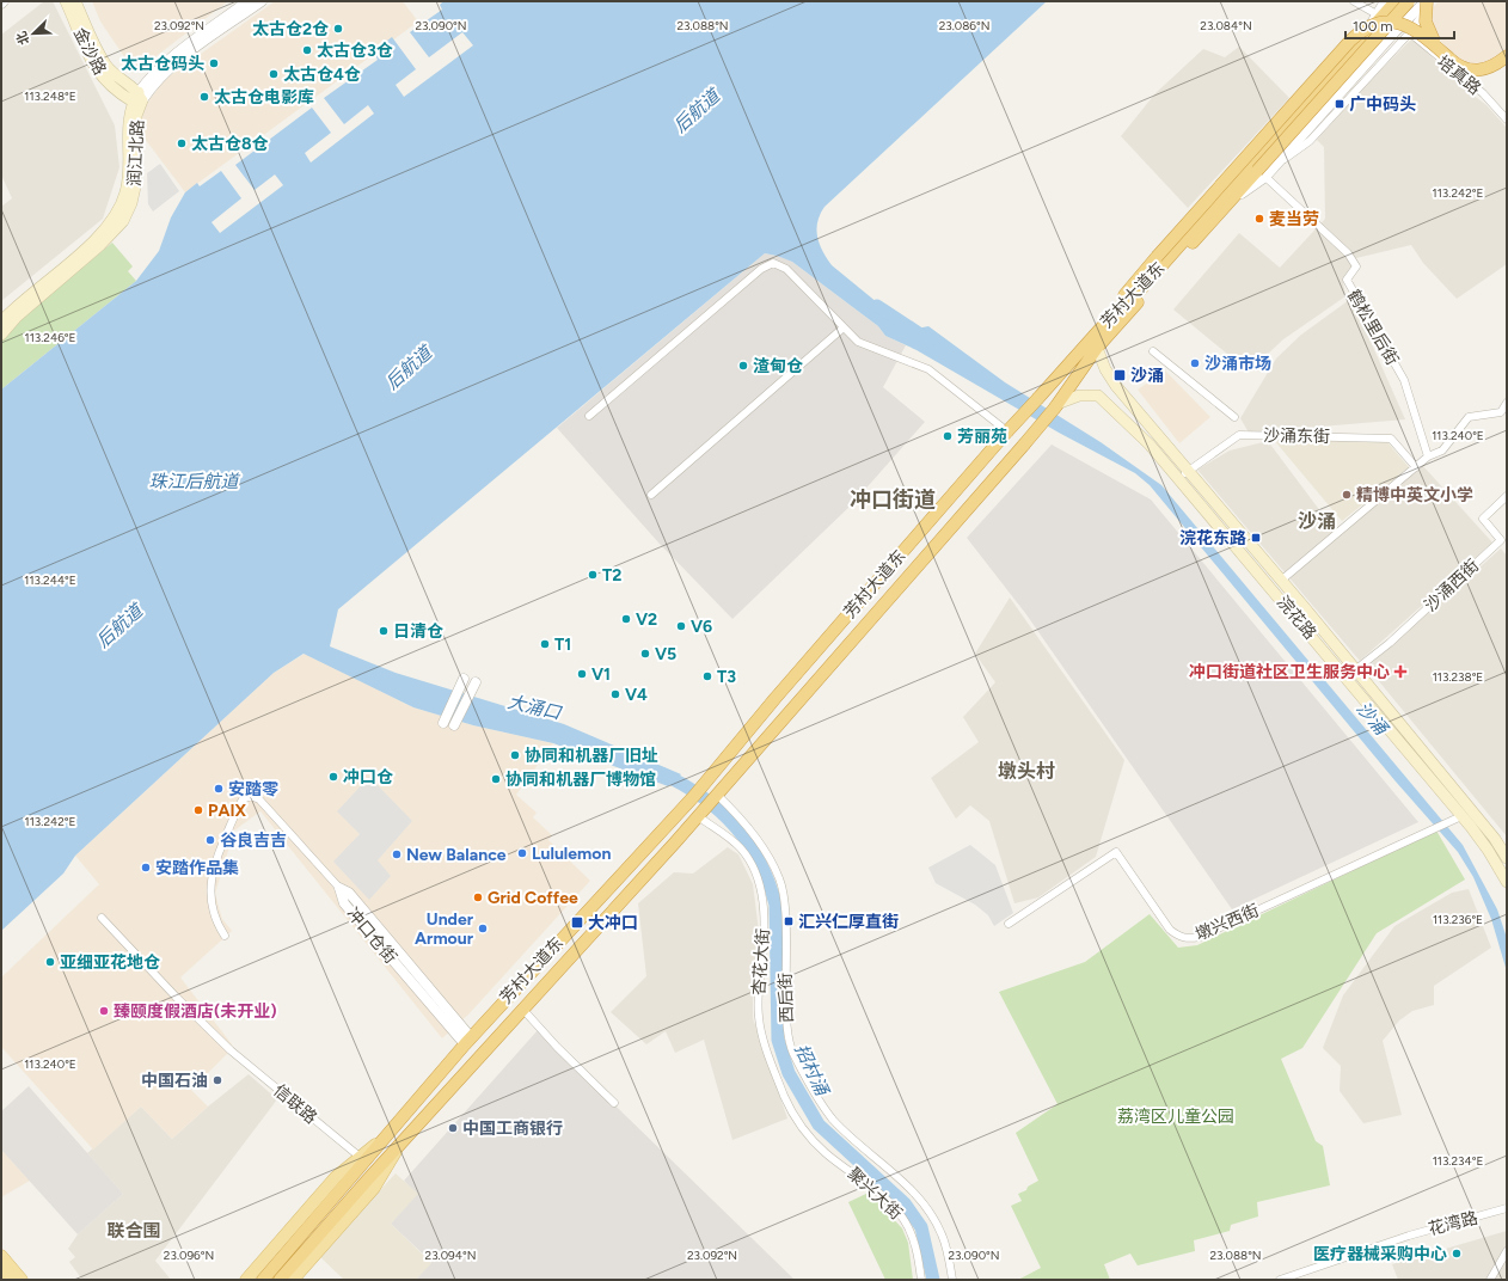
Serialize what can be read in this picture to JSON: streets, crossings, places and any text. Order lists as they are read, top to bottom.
{
  "streets": {
    "highway": ["芳村大道东"],
    "main road": ["金沙路", "润江北路", "浣花路"],
    "street": [
      "培真路",
      "鹤松里后街",
      "沙涌东街",
      "沙涌西街",
      "墩兴西街",
      "冲口仓街",
      "杏花大街",
      "西后街",
      "信联路",
      "聚兴大街",
      "花湾路"
    ]
  },
  "crossings": [
    ["金沙路", "润江北路"],
    ["芳村大道东", "鹤松里后街"],
    ["芳村大道东", "浣花路"],
    ["芳村大道东", "冲口仓街"],
    ["芳村大道东", "杏花大街"],
    ["芳村大道东", "西后街"],
    ["芳村大道东", "信联路"],
    ["沙涌东街", "浣花路"],
    ["沙涌西街", "浣花路"],
    ["浣花路", "墩兴西街"],
    ["杏花大街", "聚兴大街"]
  ],
  "districts": [
    "冲口街道",
    "沙涌",
    "墩头村",
    "联合围"
  ],
  "water": [
    "后航道",
    "珠江后航道",
    "大涌口",
    "沙涌",
    "招村涌"
  ],
  "parks": ["荔湾区儿童公园"],
  "places": {
    "other": [
      "太古仓2仓",
      "太古仓3仓",
      "太古仓码头",
      "太古仓4仓",
      "太古仓电影库",
      "太古仓8仓",
      "麦当劳",
      "沙涌市场",
      "渣甸仓",
      "芳丽苑",
      "精博中英文小学",
      "T2",
      "V2",
      "V6",
      "日清仓",
      "T1",
      "V5",
      "V1",
      "T3",
      "V4",
      "协同和机器厂旧址",
      "冲口仓",
      "协同和机器厂博物馆",
      "安踏零",
      "PAIX",
      "谷良吉吉",
      "Lululemon",
      "New Balance",
      "安踏作品集",
      "Grid Coffee",
      "Under Armour",
      "亚细亚花地仓",
      "臻颐度假酒店(未开业)",
      "中国石油",
      "中国工商银行",
      "医疗器械采购中心"
    ],
    "transit": [
      "广中码头",
      "沙涌",
      "浣花东路",
      "汇兴仁厚直街",
      "大冲口"
    ],
    "health": ["冲口街道社区卫生服务中心"]
  },
  "scale_bar": "100 m",
  "north": "bottom left",
  "coordinates": [
    "23.092°N",
    "23.090°N",
    "23.088°N",
    "23.086°N",
    "23.084°N",
    "113.248°E",
    "113.242°E",
    "113.246°E",
    "113.240°E",
    "113.244°E",
    "113.238°E",
    "113.236°E",
    "113.234°E",
    "23.096°N",
    "23.094°N"
  ]
}
